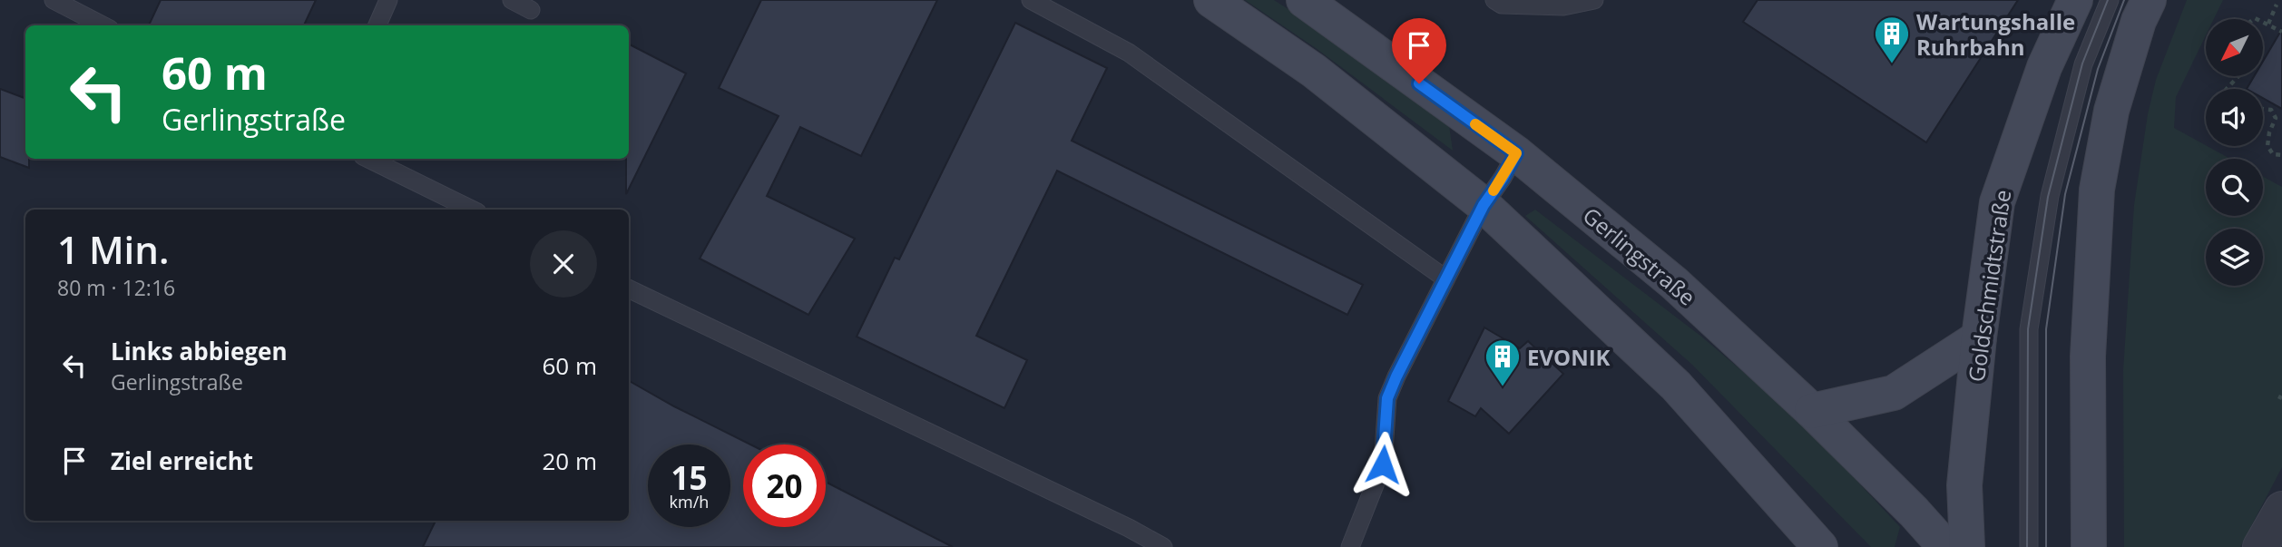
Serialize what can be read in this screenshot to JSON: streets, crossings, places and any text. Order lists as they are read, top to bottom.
{
  "streets": {
    "main road": ["Gerlingstraße", "Goldschmidtstraße"]
  },
  "places": {
    "building": ["Wartungshalle Ruhrbahn", "EVONIK"]
  },
  "north": "bottom left",
  "page": {
    "turn": ["60 m", "Gerlingstraße"],
    "heading": ["1 Min.", "80 m · 12:16"],
    "list": [
      {
        "name": "Links abbiegen",
        "note": "Gerlingstraße",
        "value": "60 m"
      },
      {
        "name": "Ziel erreicht",
        "value": "20 m"
      }
    ],
    "speed": "15 km/h",
    "limit": "20"
  }
}
